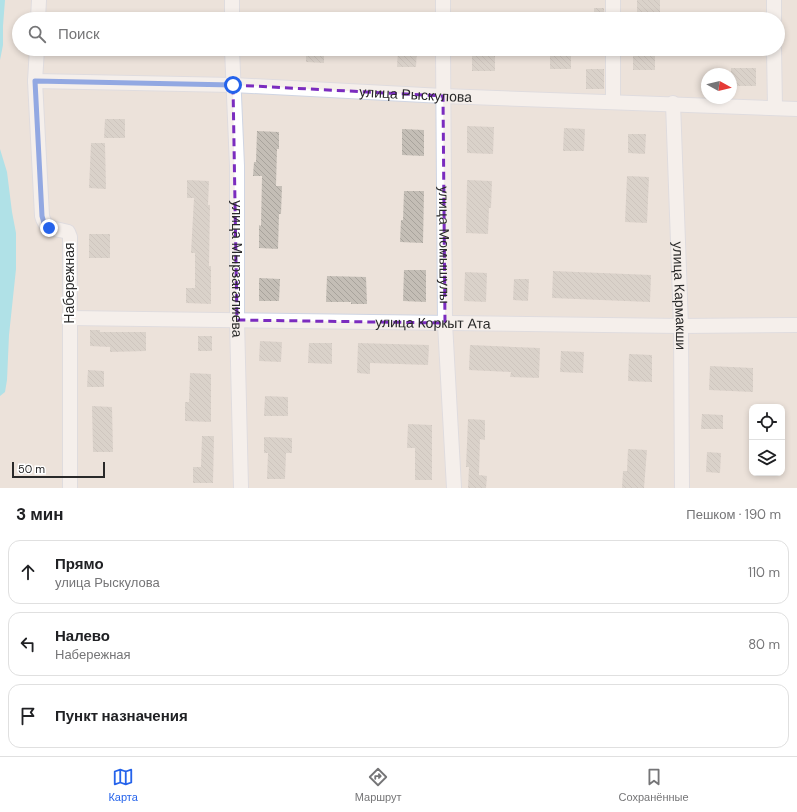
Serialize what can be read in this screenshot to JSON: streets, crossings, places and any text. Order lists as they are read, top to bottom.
{
  "streets": {
    "street": [
      "улица Рыскулова",
      "улица Момышулы",
      "улица Мырзагалиева",
      "Набережная",
      "улица Кармакши",
      "улица Коркыт Ата"
    ]
  },
  "crossings": [
    ["улица Рыскулова", "улица Момышулы"],
    ["улица Рыскулова", "улица Мырзагалиева"],
    ["улица Рыскулова", "Набережная"],
    ["улица Рыскулова", "улица Кармакши"],
    ["улица Момышулы", "улица Коркыт Ата"],
    ["улица Мырзагалиева", "улица Коркыт Ата"],
    ["Набережная", "улица Коркыт Ата"],
    ["улица Кармакши", "улица Коркыт Ата"]
  ],
  "scale_bar": "50 m",
  "north": "right",
  "page": {
    "search": "Поиск",
    "scale": "50 m",
    "heading": ["3 мин", "Пешком · 190 m"],
    "list": [
      ["Прямо", "улица Рыскулова", "110 m"],
      ["Налево", "Набережная", "80 m"],
      "Пункт назначения"
    ],
    "nav": ["Карта", "Маршрут", "Сохранённые"]
  }
}
